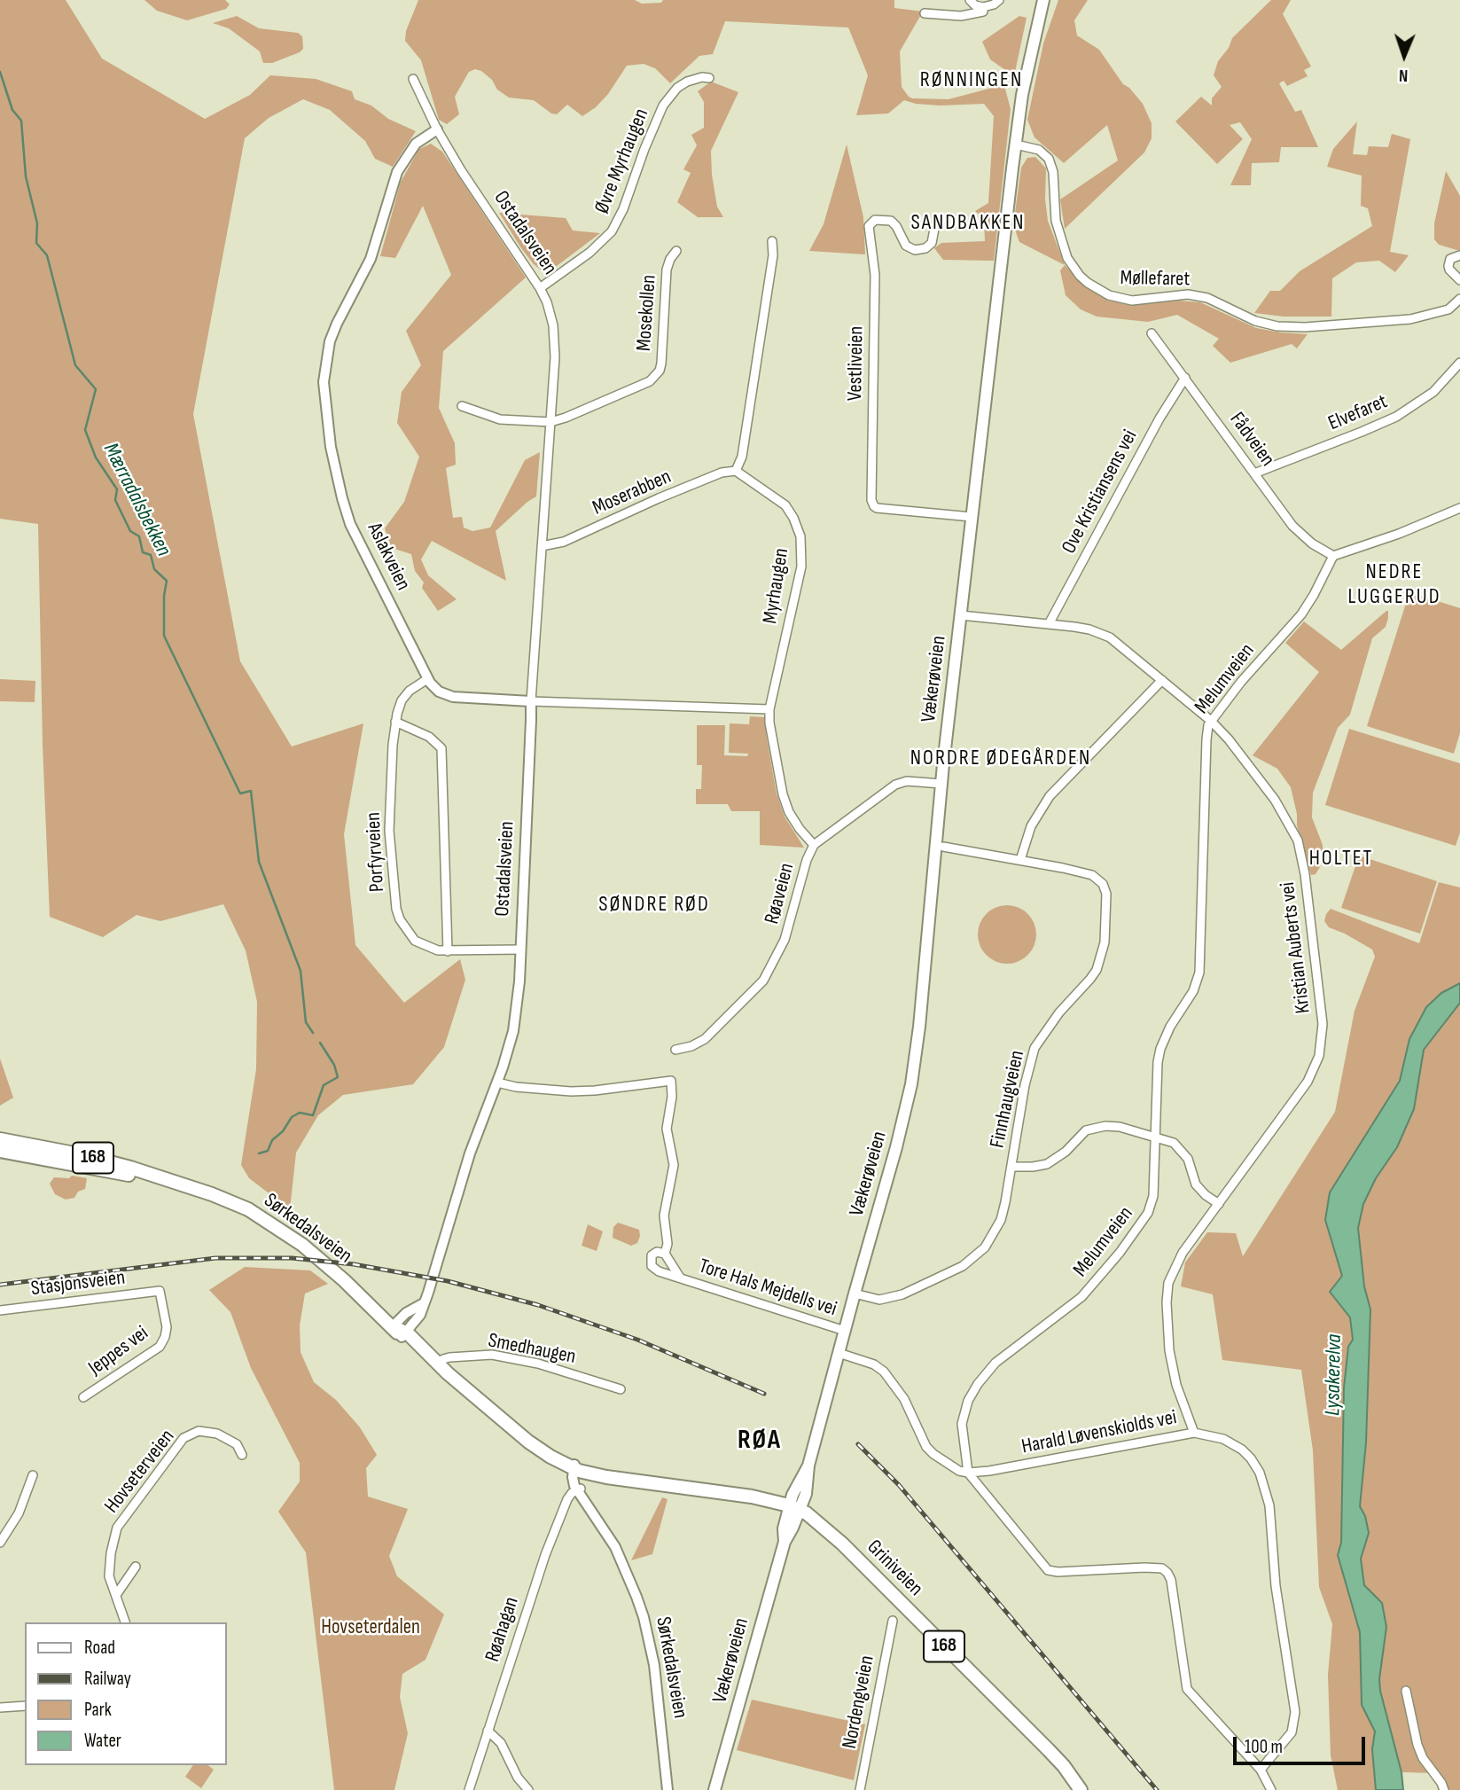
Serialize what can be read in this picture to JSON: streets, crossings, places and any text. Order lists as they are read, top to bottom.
{
  "streets": {
    "main road": [
      "Vækerøveien",
      "168",
      "Sørkedalsveien",
      "Griniveien"
    ],
    "street": [
      "Øvre Myrhaugen",
      "Ostadalsveien",
      "Møllefaret",
      "Mosekollen",
      "Vestliveien",
      "Elvefaret",
      "Fådveien",
      "Ove Kristiansens vei",
      "Moserabben",
      "Aslakveien",
      "Myrhaugen",
      "Melumveien",
      "Porfyrveien",
      "Røaveien",
      "Kristian Auberts vei",
      "Finnhaugveien",
      "Stasjonsveien",
      "Tore Hals Mejdells vei",
      "Smedhaugen",
      "Jeppes vei",
      "Harald Løvenskiolds vei",
      "Hovseterveien",
      "Røahagan",
      "Nordengveien"
    ]
  },
  "crossings": [
    ["Øvre Myrhaugen", "Ostadalsveien"],
    ["Ostadalsveien", "Mosekollen"],
    ["Ostadalsveien", "Moserabben"],
    ["Ostadalsveien", "Aslakveien"],
    ["Ostadalsveien", "Porfyrveien"],
    ["Ostadalsveien", "Sørkedalsveien"],
    ["Møllefaret", "Vækerøveien"],
    ["Vestliveien", "Vækerøveien"],
    ["Elvefaret", "Fådveien"],
    ["Fådveien", "Ove Kristiansens vei"],
    ["Fådveien", "Melumveien"],
    ["Ove Kristiansens vei", "Kristian Auberts vei"],
    ["Moserabben", "Myrhaugen"],
    ["Aslakveien", "Myrhaugen"],
    ["Aslakveien", "Porfyrveien"],
    ["Myrhaugen", "Røaveien"],
    ["Vækerøveien", "Røaveien"],
    ["Vækerøveien", "Kristian Auberts vei"],
    ["Vækerøveien", "Finnhaugveien"],
    ["Vækerøveien", "Tore Hals Mejdells vei"],
    ["Vækerøveien", "Griniveien"],
    ["Melumveien", "Kristian Auberts vei"],
    ["Melumveien", "Harald Løvenskiolds vei"],
    ["Kristian Auberts vei", "Harald Løvenskiolds vei"],
    ["Sørkedalsveien", "Smedhaugen"],
    ["Sørkedalsveien", "Griniveien"],
    ["Sørkedalsveien", "Røahagan"],
    ["Stasjonsveien", "Jeppes vei"]
  ],
  "districts": [
    "RØNNINGEN",
    "SANDBAKKEN",
    "NEDRE LUGGERUD",
    "NORDRE ØDEGÅRDEN",
    "HOLTET",
    "SØNDRE RØD",
    "RØA"
  ],
  "water": ["Mærradalsbekken", "Lysakerelva"],
  "parks": ["Hovseterdalen"],
  "legend": [
    "Road",
    "Railway",
    "Park",
    "Water"
  ],
  "scale_bar": "100 m",
  "north": "bottom"
}
